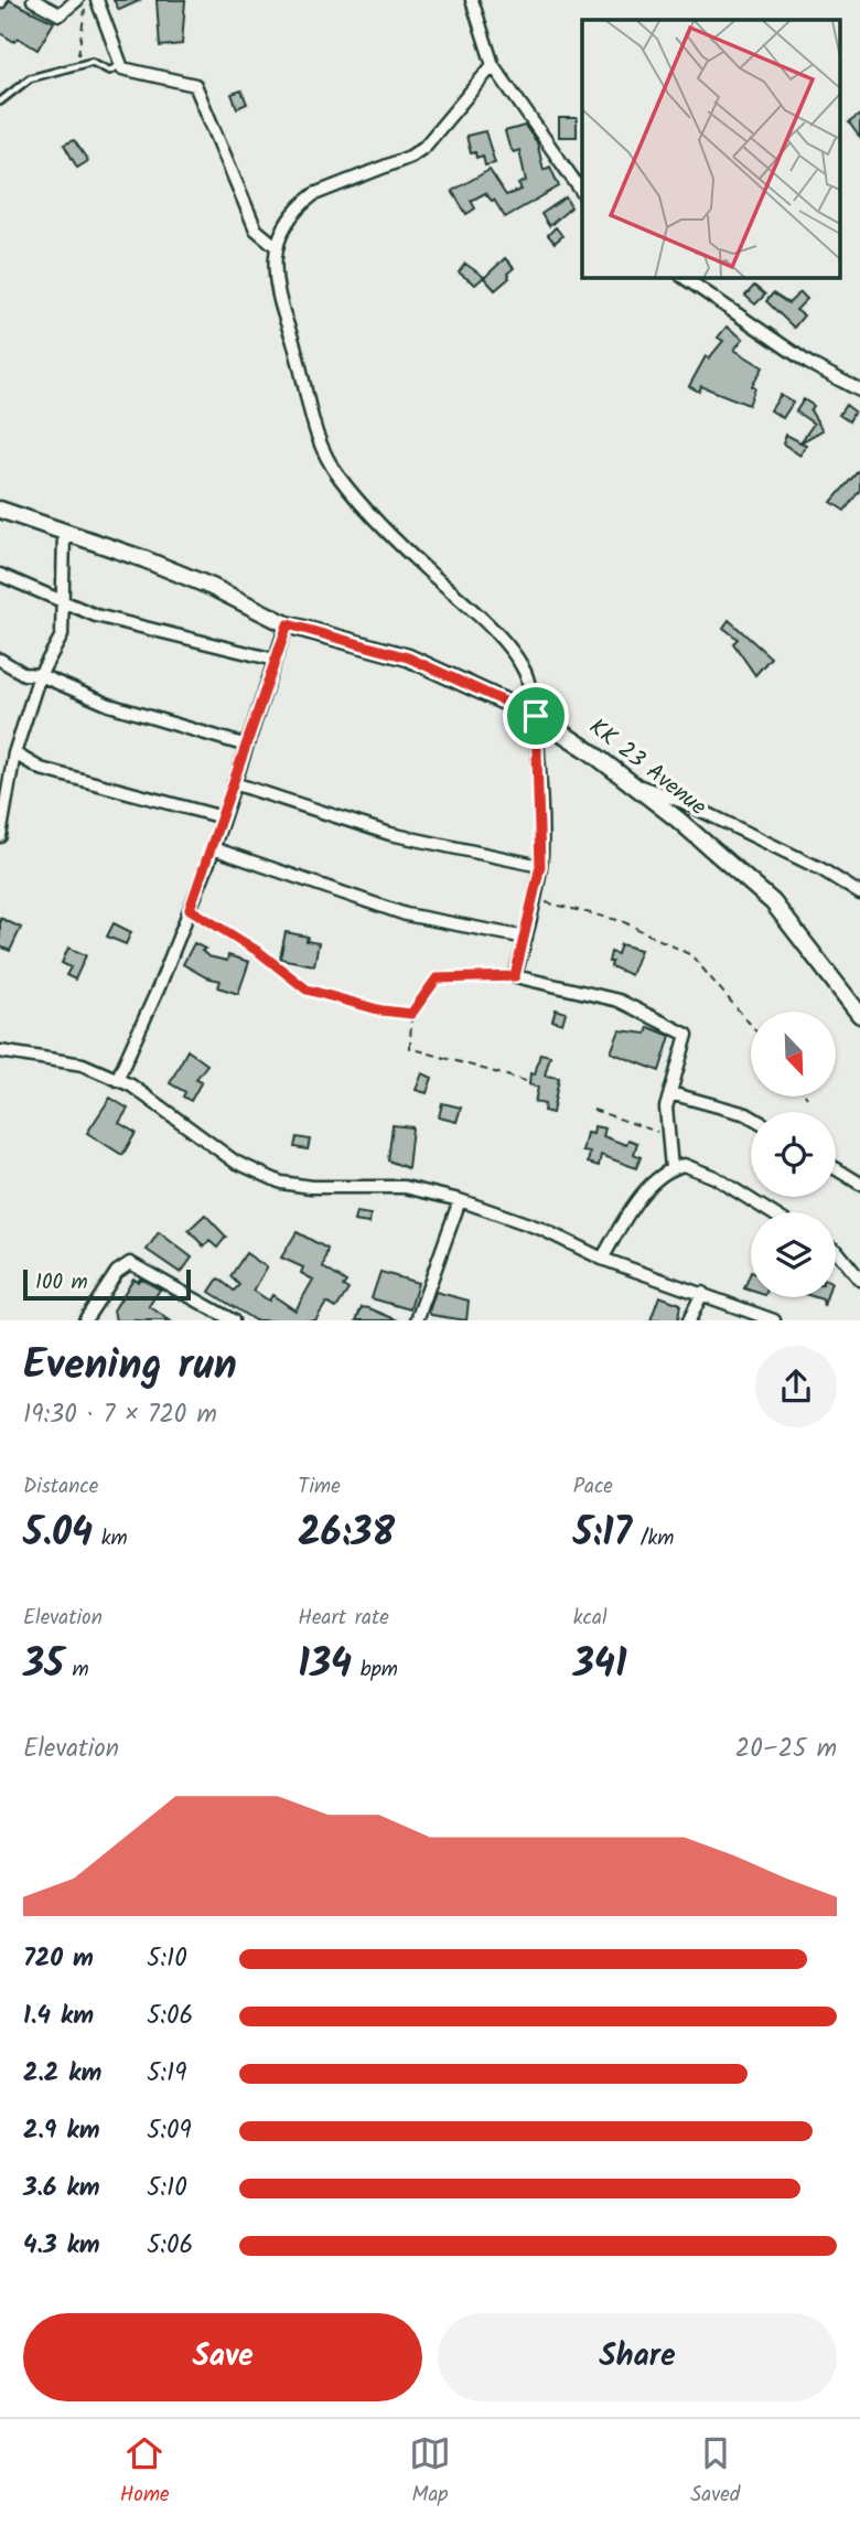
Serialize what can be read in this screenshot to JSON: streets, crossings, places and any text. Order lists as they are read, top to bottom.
{
  "streets": {
    "main road": ["KK 23 Avenue"]
  },
  "scale_bar": "100 m",
  "north": "bottom right",
  "page": {
    "scale": "100 m",
    "heading": ["Evening run", "19:30 · 7 × 720 m"],
    "stats": [
      ["Distance", "5.04 km"],
      ["Time", "26:38"],
      ["Pace", "5:17 /km"],
      ["Elevation", "35 m"],
      ["Heart rate", "134 bpm"],
      ["kcal", "341"]
    ],
    "chart": ["Elevation", "20–25 m"],
    "list": [
      {
        "name": "720 m",
        "note": "5:10"
      },
      {
        "name": "1.4 km",
        "note": "5:06"
      },
      {
        "name": "2.2 km",
        "note": "5:19"
      },
      {
        "name": "2.9 km",
        "note": "5:09"
      },
      {
        "name": "3.6 km",
        "note": "5:10"
      },
      {
        "name": "4.3 km",
        "note": "5:06"
      }
    ],
    "buttons": ["Save", "Share"],
    "tabs": ["Home", "Map", "Saved"]
  }
}
